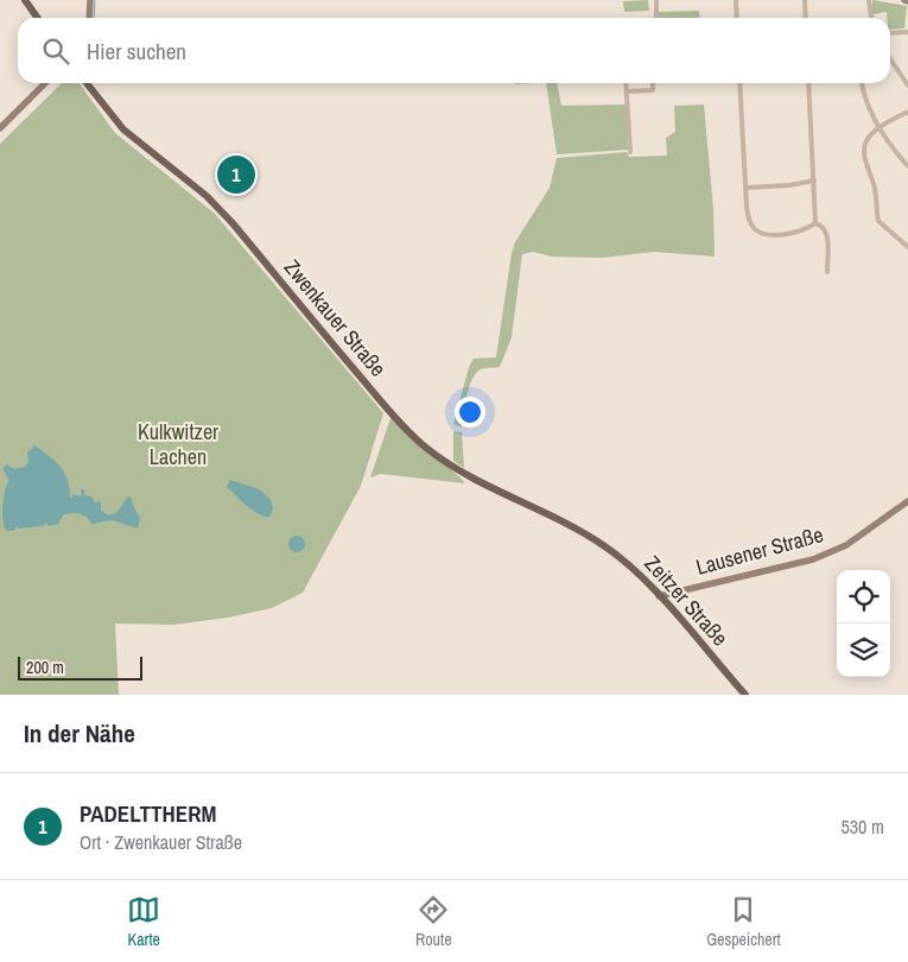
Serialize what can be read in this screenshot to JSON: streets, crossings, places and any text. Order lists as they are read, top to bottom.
{
  "streets": {
    "main road": ["Zwenkauer Straße", "Lausener Straße", "Zeitzer Straße"]
  },
  "crossings": [
    ["Zwenkauer Straße", "Zeitzer Straße"],
    ["Lausener Straße", "Zeitzer Straße"]
  ],
  "parks": ["Kulkwitzer Lachen"],
  "scale_bar": "200 m",
  "page": {
    "search": "Hier suchen",
    "pins": "1",
    "scale": "200 m",
    "heading": "In der Nähe",
    "list": [
      {
        "mark": "1",
        "name": "PADELTTHERM",
        "note": "Ort · Zwenkauer Straße",
        "value": "530 m"
      }
    ],
    "nav": ["Karte", "Route", "Gespeichert"]
  }
}
